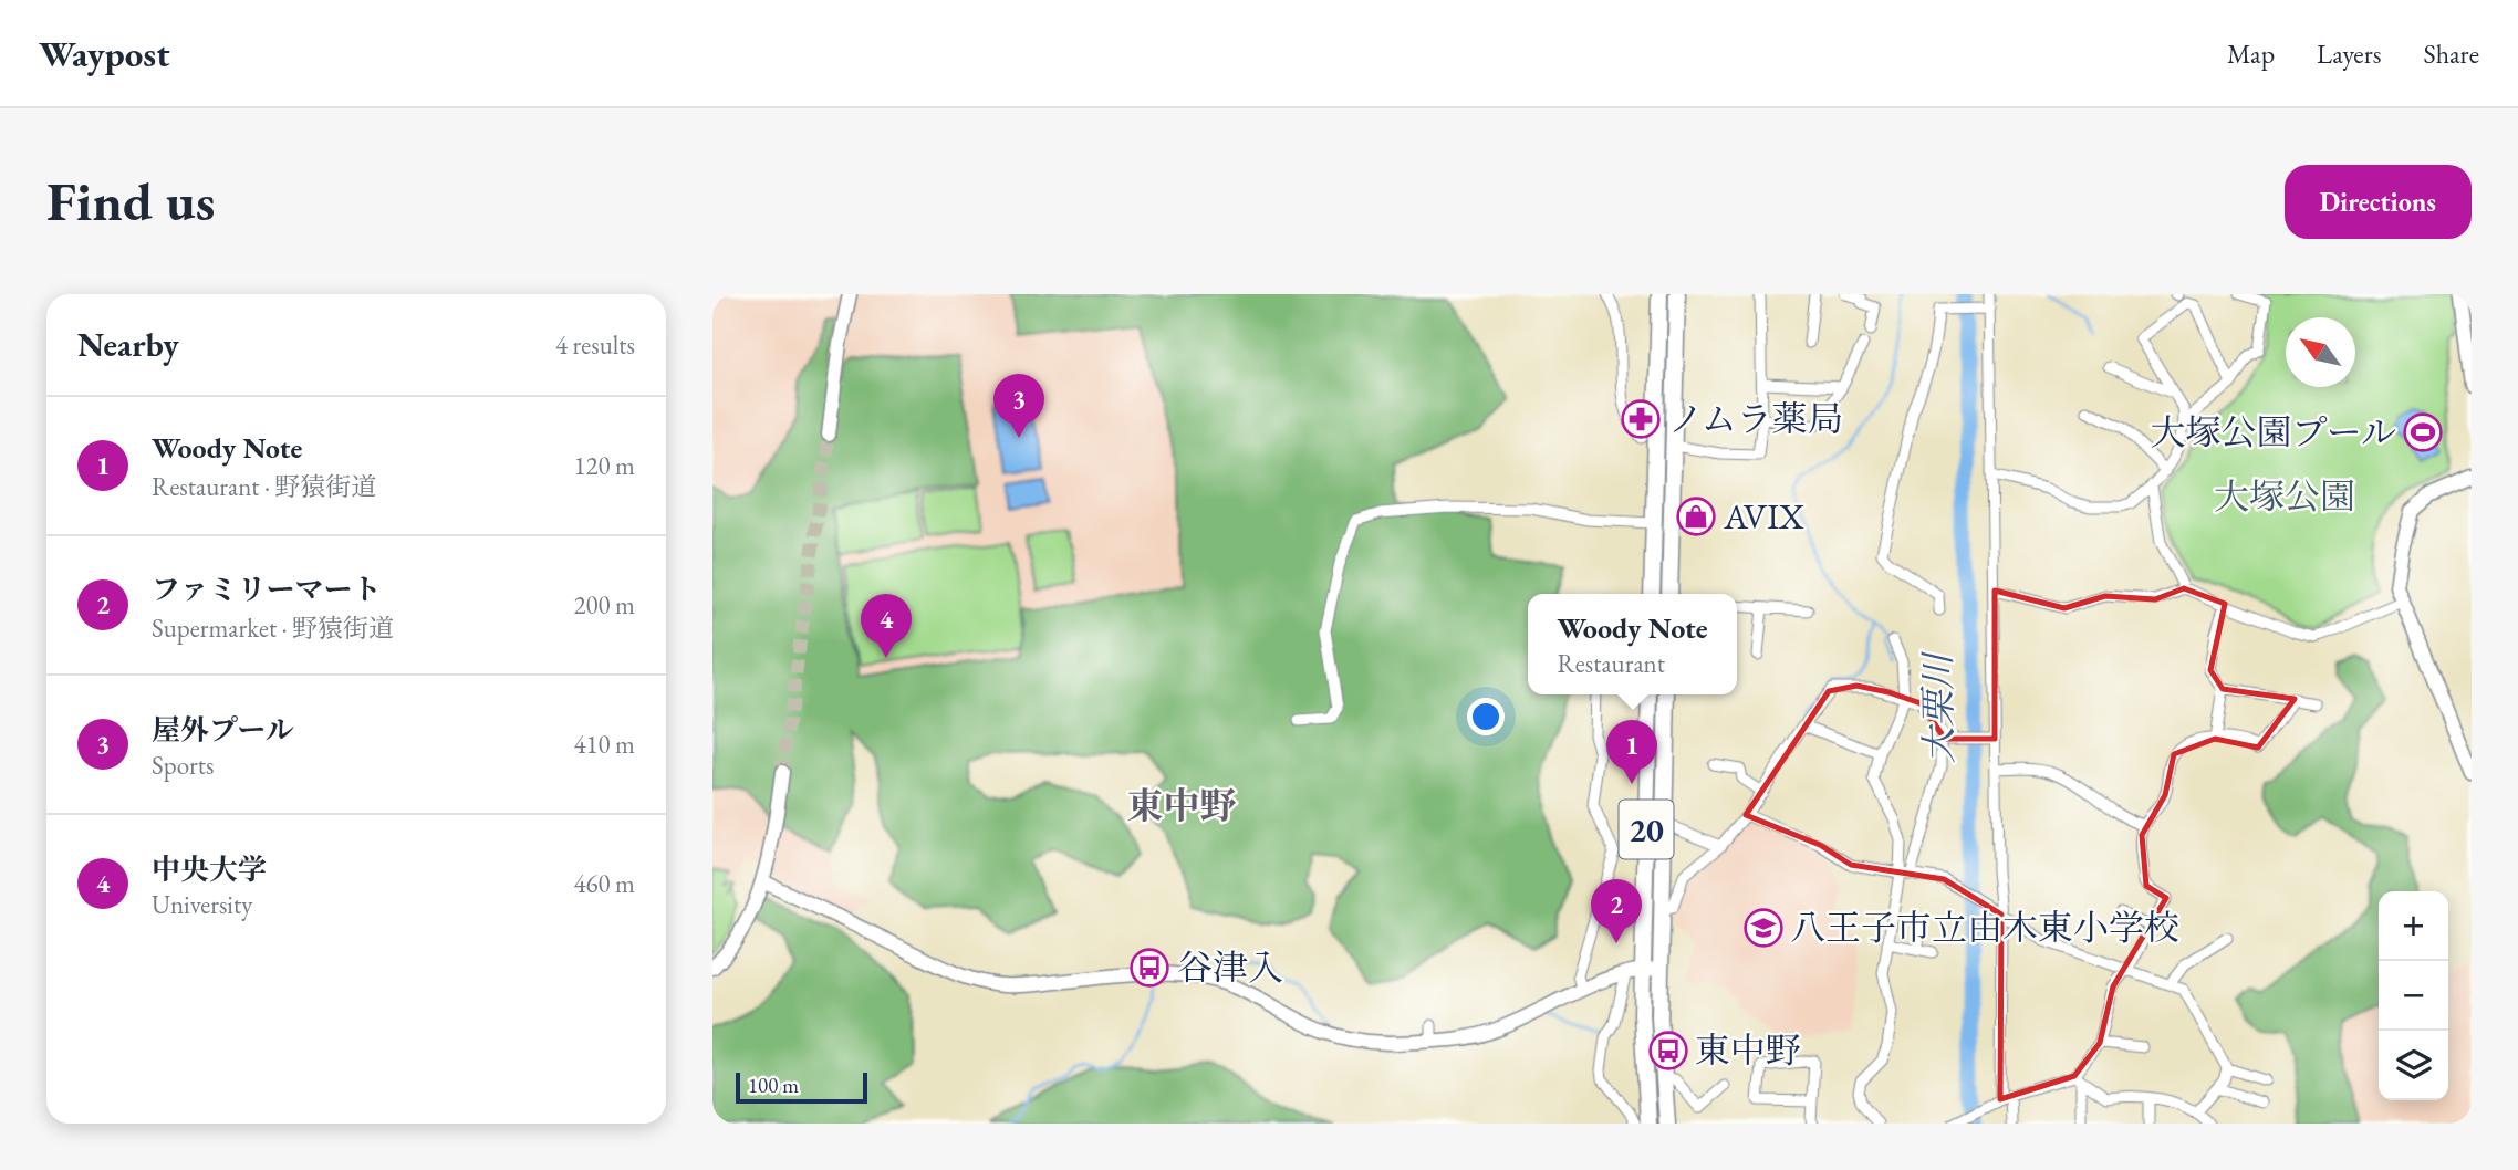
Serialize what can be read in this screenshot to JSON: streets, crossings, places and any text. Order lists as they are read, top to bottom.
{
  "streets": {
    "main road": ["20"]
  },
  "districts": ["東中野"],
  "water": ["大栗川"],
  "parks": ["大塚公園"],
  "places": {
    "pharmacy": ["ノムラ薬局"],
    "sports": ["大塚公園プール"],
    "shop": ["AVIX"],
    "school or university": ["八王子市立由木東小学校"],
    "bus stop": ["谷津入", "東中野"]
  },
  "scale_bar": "100 m",
  "north": "top left",
  "page": {
    "header": "Waypost",
    "nav": ["Map", "Layers", "Share"],
    "buttons": "Directions",
    "title": "Find us",
    "heading": ["Nearby", "4 results"],
    "pins": [
      "3",
      "4",
      "1",
      "2"
    ],
    "list": [
      {
        "mark": "1",
        "name": "Woody Note",
        "note": "Restaurant · 野猿街道",
        "value": "120 m"
      },
      {
        "mark": "2",
        "name": "ファミリーマート",
        "note": "Supermarket · 野猿街道",
        "value": "200 m"
      },
      {
        "mark": "3",
        "name": "屋外プール",
        "note": "Sports",
        "value": "410 m"
      },
      {
        "mark": "4",
        "name": "中央大学",
        "note": "University",
        "value": "460 m"
      }
    ],
    "popup": ["Woody Note", "Restaurant"],
    "map_buttons": ["+", "−"],
    "scale": "100 m"
  }
}
